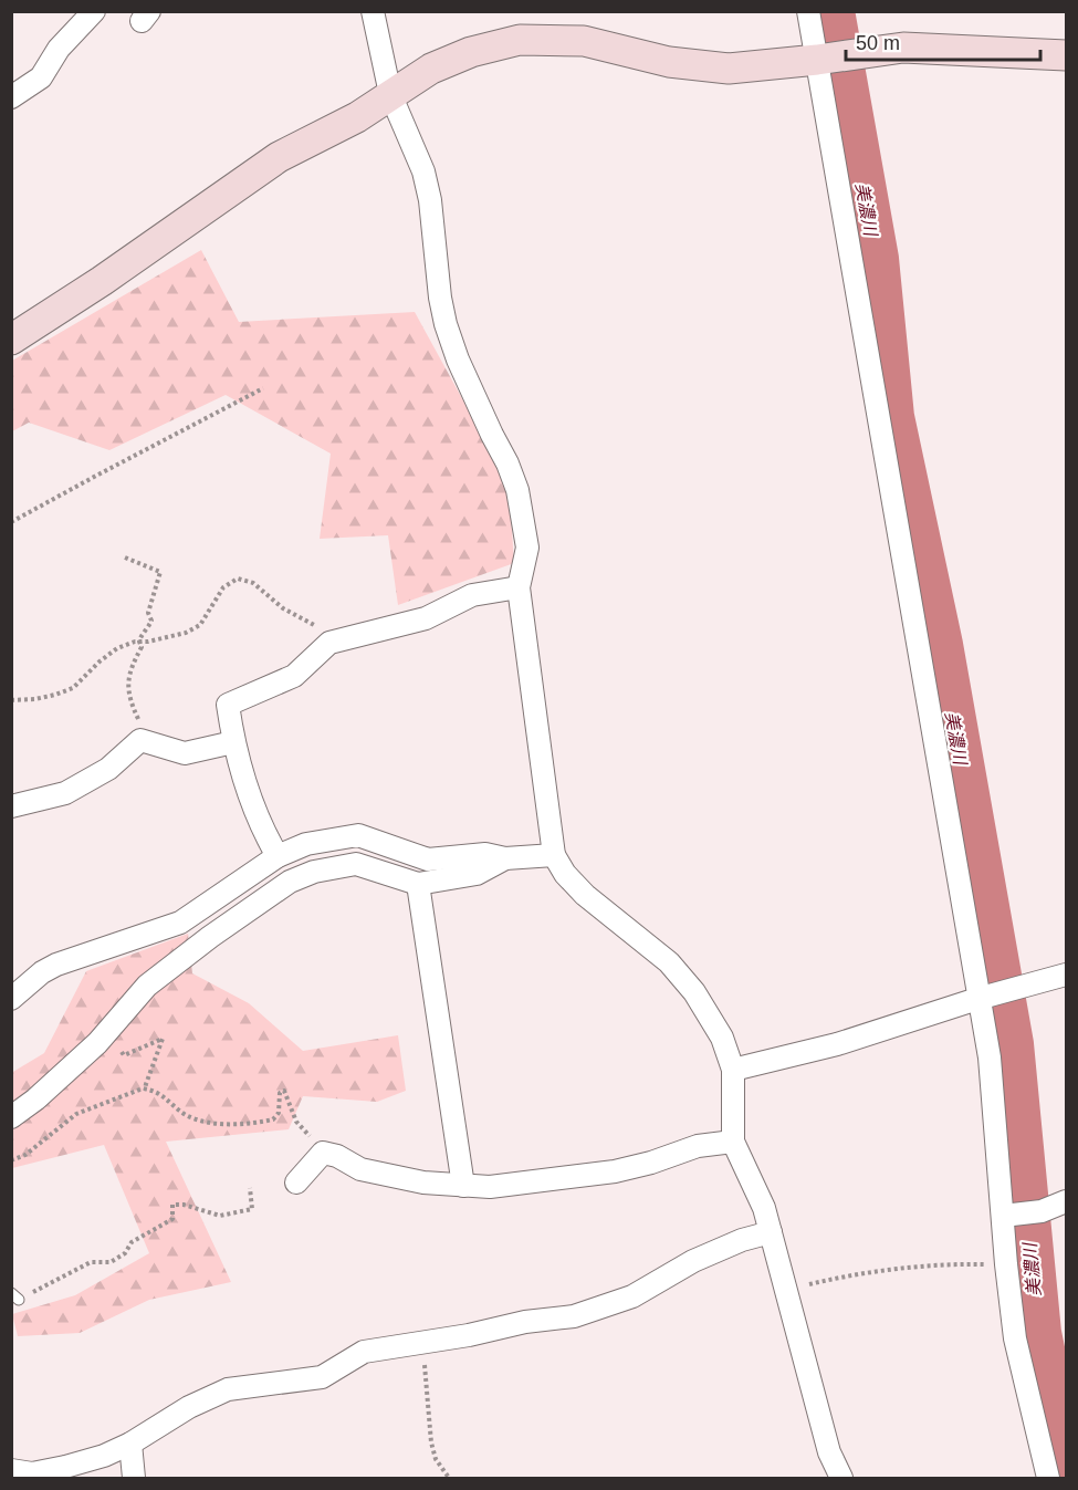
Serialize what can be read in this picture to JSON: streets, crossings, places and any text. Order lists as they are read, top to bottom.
{
  "water": ["美濃川"],
  "scale_bar": "50 m"
}
